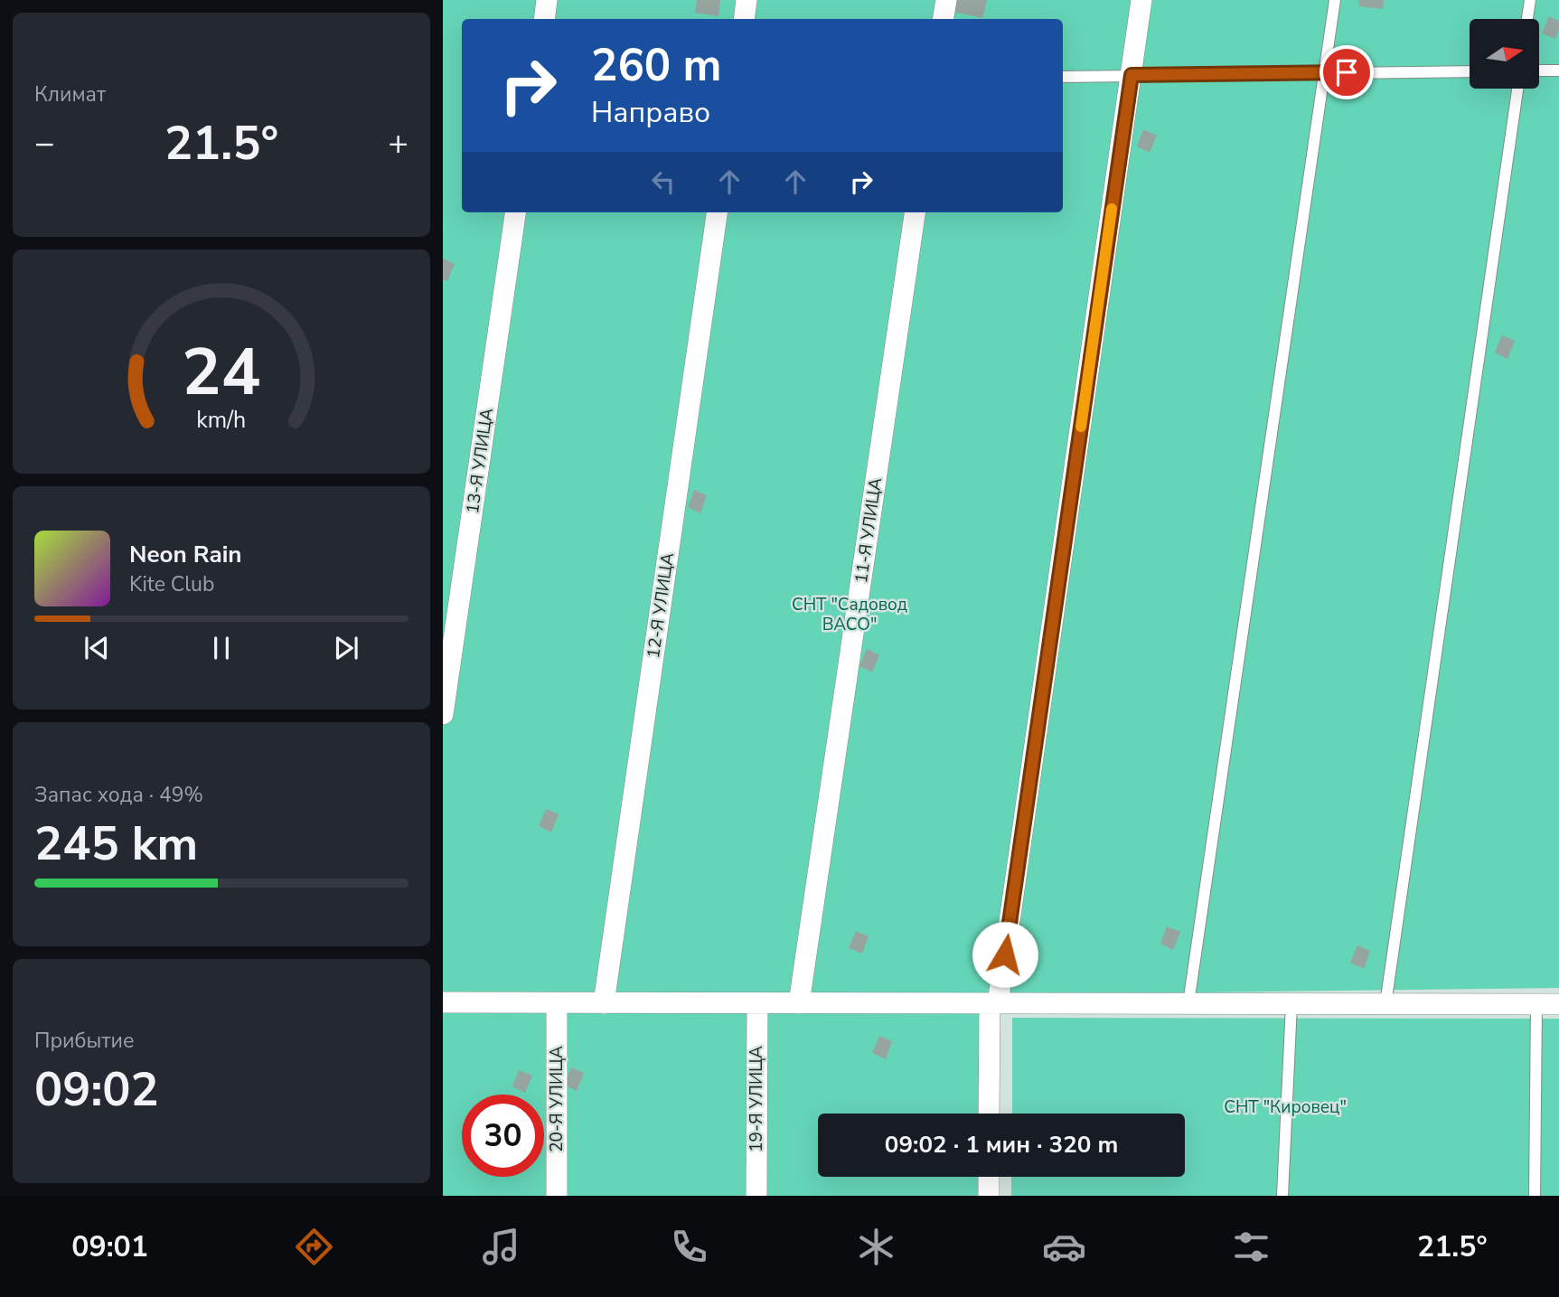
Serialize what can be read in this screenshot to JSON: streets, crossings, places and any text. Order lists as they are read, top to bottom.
{
  "streets": {
    "street": [
      "13-Я УЛИЦА",
      "11-Я УЛИЦА",
      "12-Я УЛИЦА",
      "20-Я УЛИЦА",
      "19-Я УЛИЦА"
    ]
  },
  "parks": ["СНТ \"Садовод ВАСО\"", "СНТ \"Кировец\""],
  "north": "right",
  "page": {
    "tile": [
      "Климат",
      ["Запас хода · 49%", "245 km"],
      ["Прибытие", "09:02"]
    ],
    "turn": ["260 m", "Направо"],
    "heat": ["−", "21.5°", "+"],
    "song": ["Neon Rain", "Kite Club"],
    "limit": "30",
    "trip": "09:02 · 1 мин · 320 m",
    "tabs": ["09:01", "21.5°"],
    "gauge": ["24", "km/h"]
  }
}
